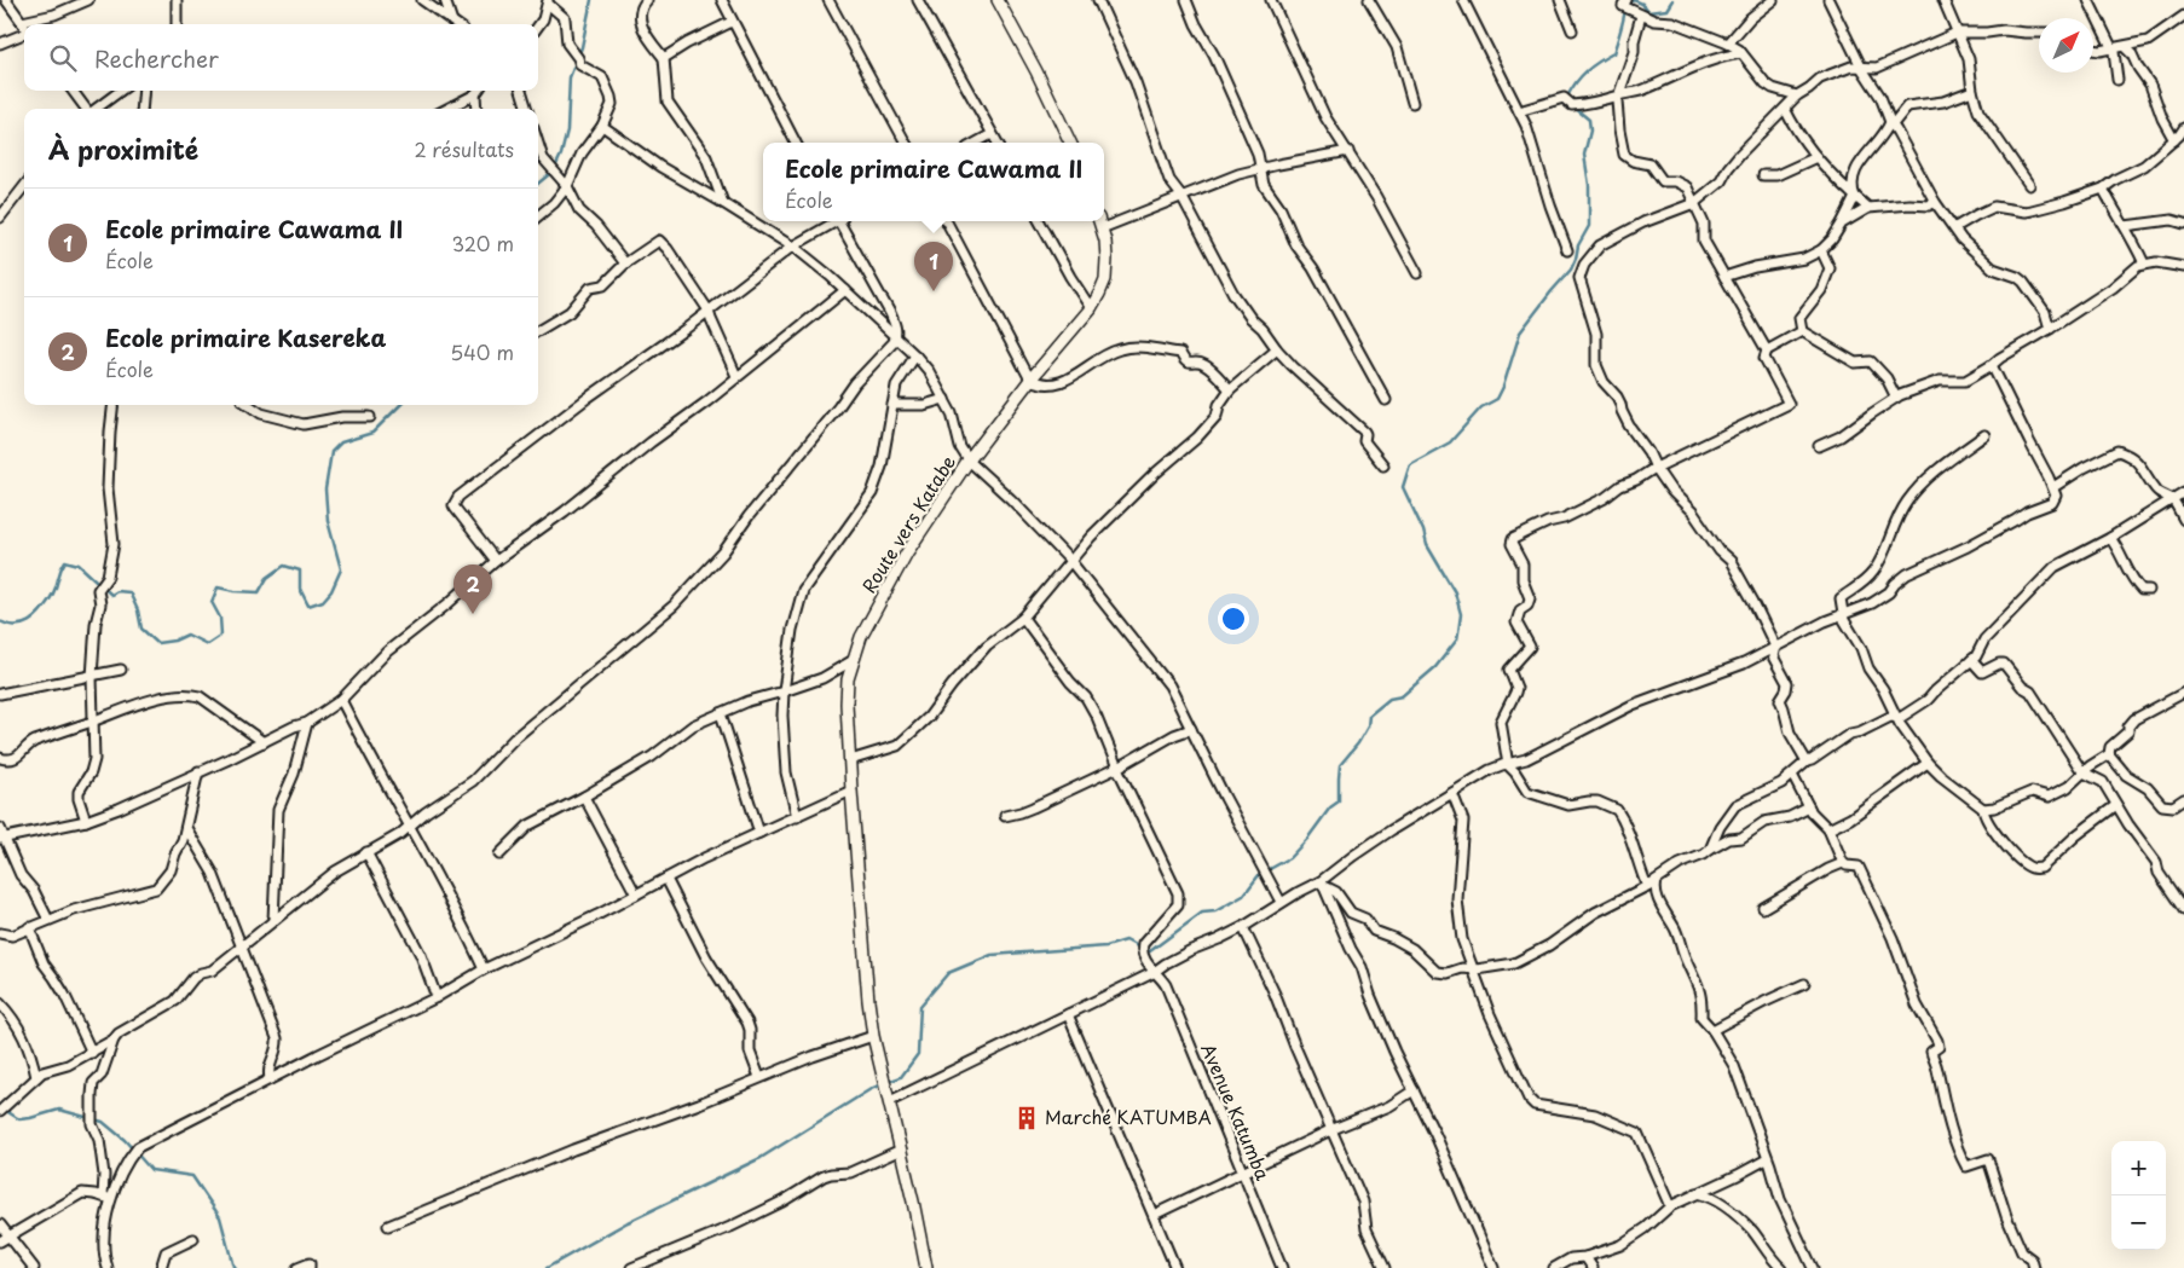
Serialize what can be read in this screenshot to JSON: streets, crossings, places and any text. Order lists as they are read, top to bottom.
{
  "streets": {
    "street": ["Route vers Katabe", "Avenue Katumba"]
  },
  "places": {
    "building": ["Marché KATUMBA"]
  },
  "north": "top right",
  "page": {
    "search": "Rechercher",
    "heading": ["À proximité", "2 résultats"],
    "popup": ["Ecole primaire Cawama II", "École"],
    "list": [
      {
        "mark": "1",
        "name": "Ecole primaire Cawama II",
        "note": "École",
        "value": "320 m"
      },
      {
        "mark": "2",
        "name": "Ecole primaire Kasereka",
        "note": "École",
        "value": "540 m"
      }
    ],
    "pins": ["1", "2"],
    "map_buttons": ["+", "−"]
  }
}
